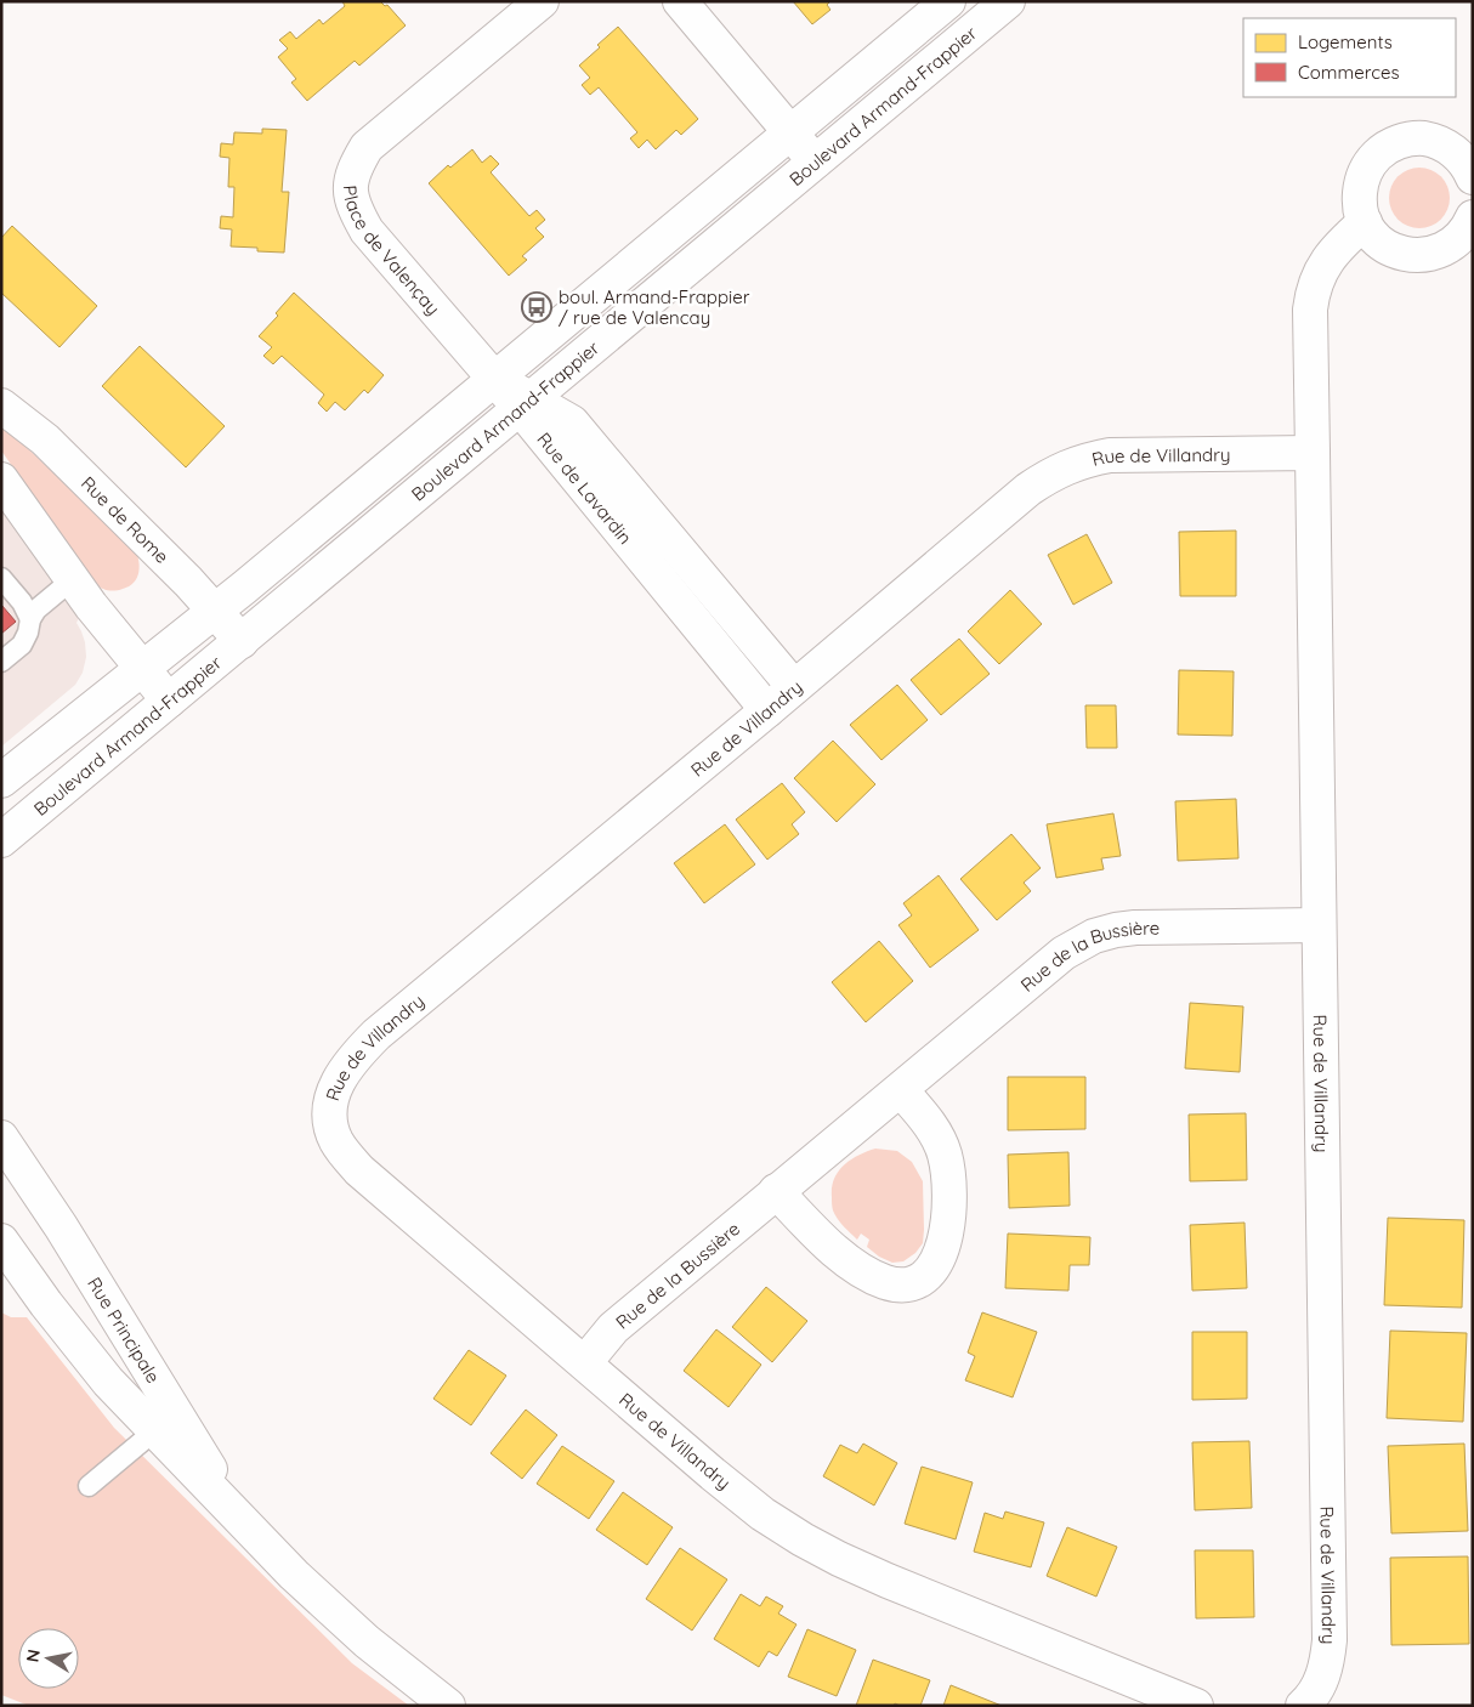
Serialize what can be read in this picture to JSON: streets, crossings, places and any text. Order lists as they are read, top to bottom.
{
  "streets": {
    "street": [
      "Boulevard Armand-Frappier",
      "Place de Valençay",
      "Rue de Villandry",
      "Rue de Lavardin",
      "Rue de Rome",
      "Rue de la Bussière",
      "Rue Principale"
    ]
  },
  "crossings": [
    ["Boulevard Armand-Frappier", "Place de Valençay"],
    ["Boulevard Armand-Frappier", "Rue de Lavardin"],
    ["Boulevard Armand-Frappier", "Rue de Rome"],
    ["Place de Valençay", "Rue de Lavardin"],
    ["Rue de Villandry", "Rue de Lavardin"],
    ["Rue de Villandry", "Rue de la Bussière"]
  ],
  "places": {
    "bus stop": ["boul. Armand-Frappier / rue de Valencay"]
  },
  "legend": ["Logements", "Commerces"],
  "north": "left"
}
